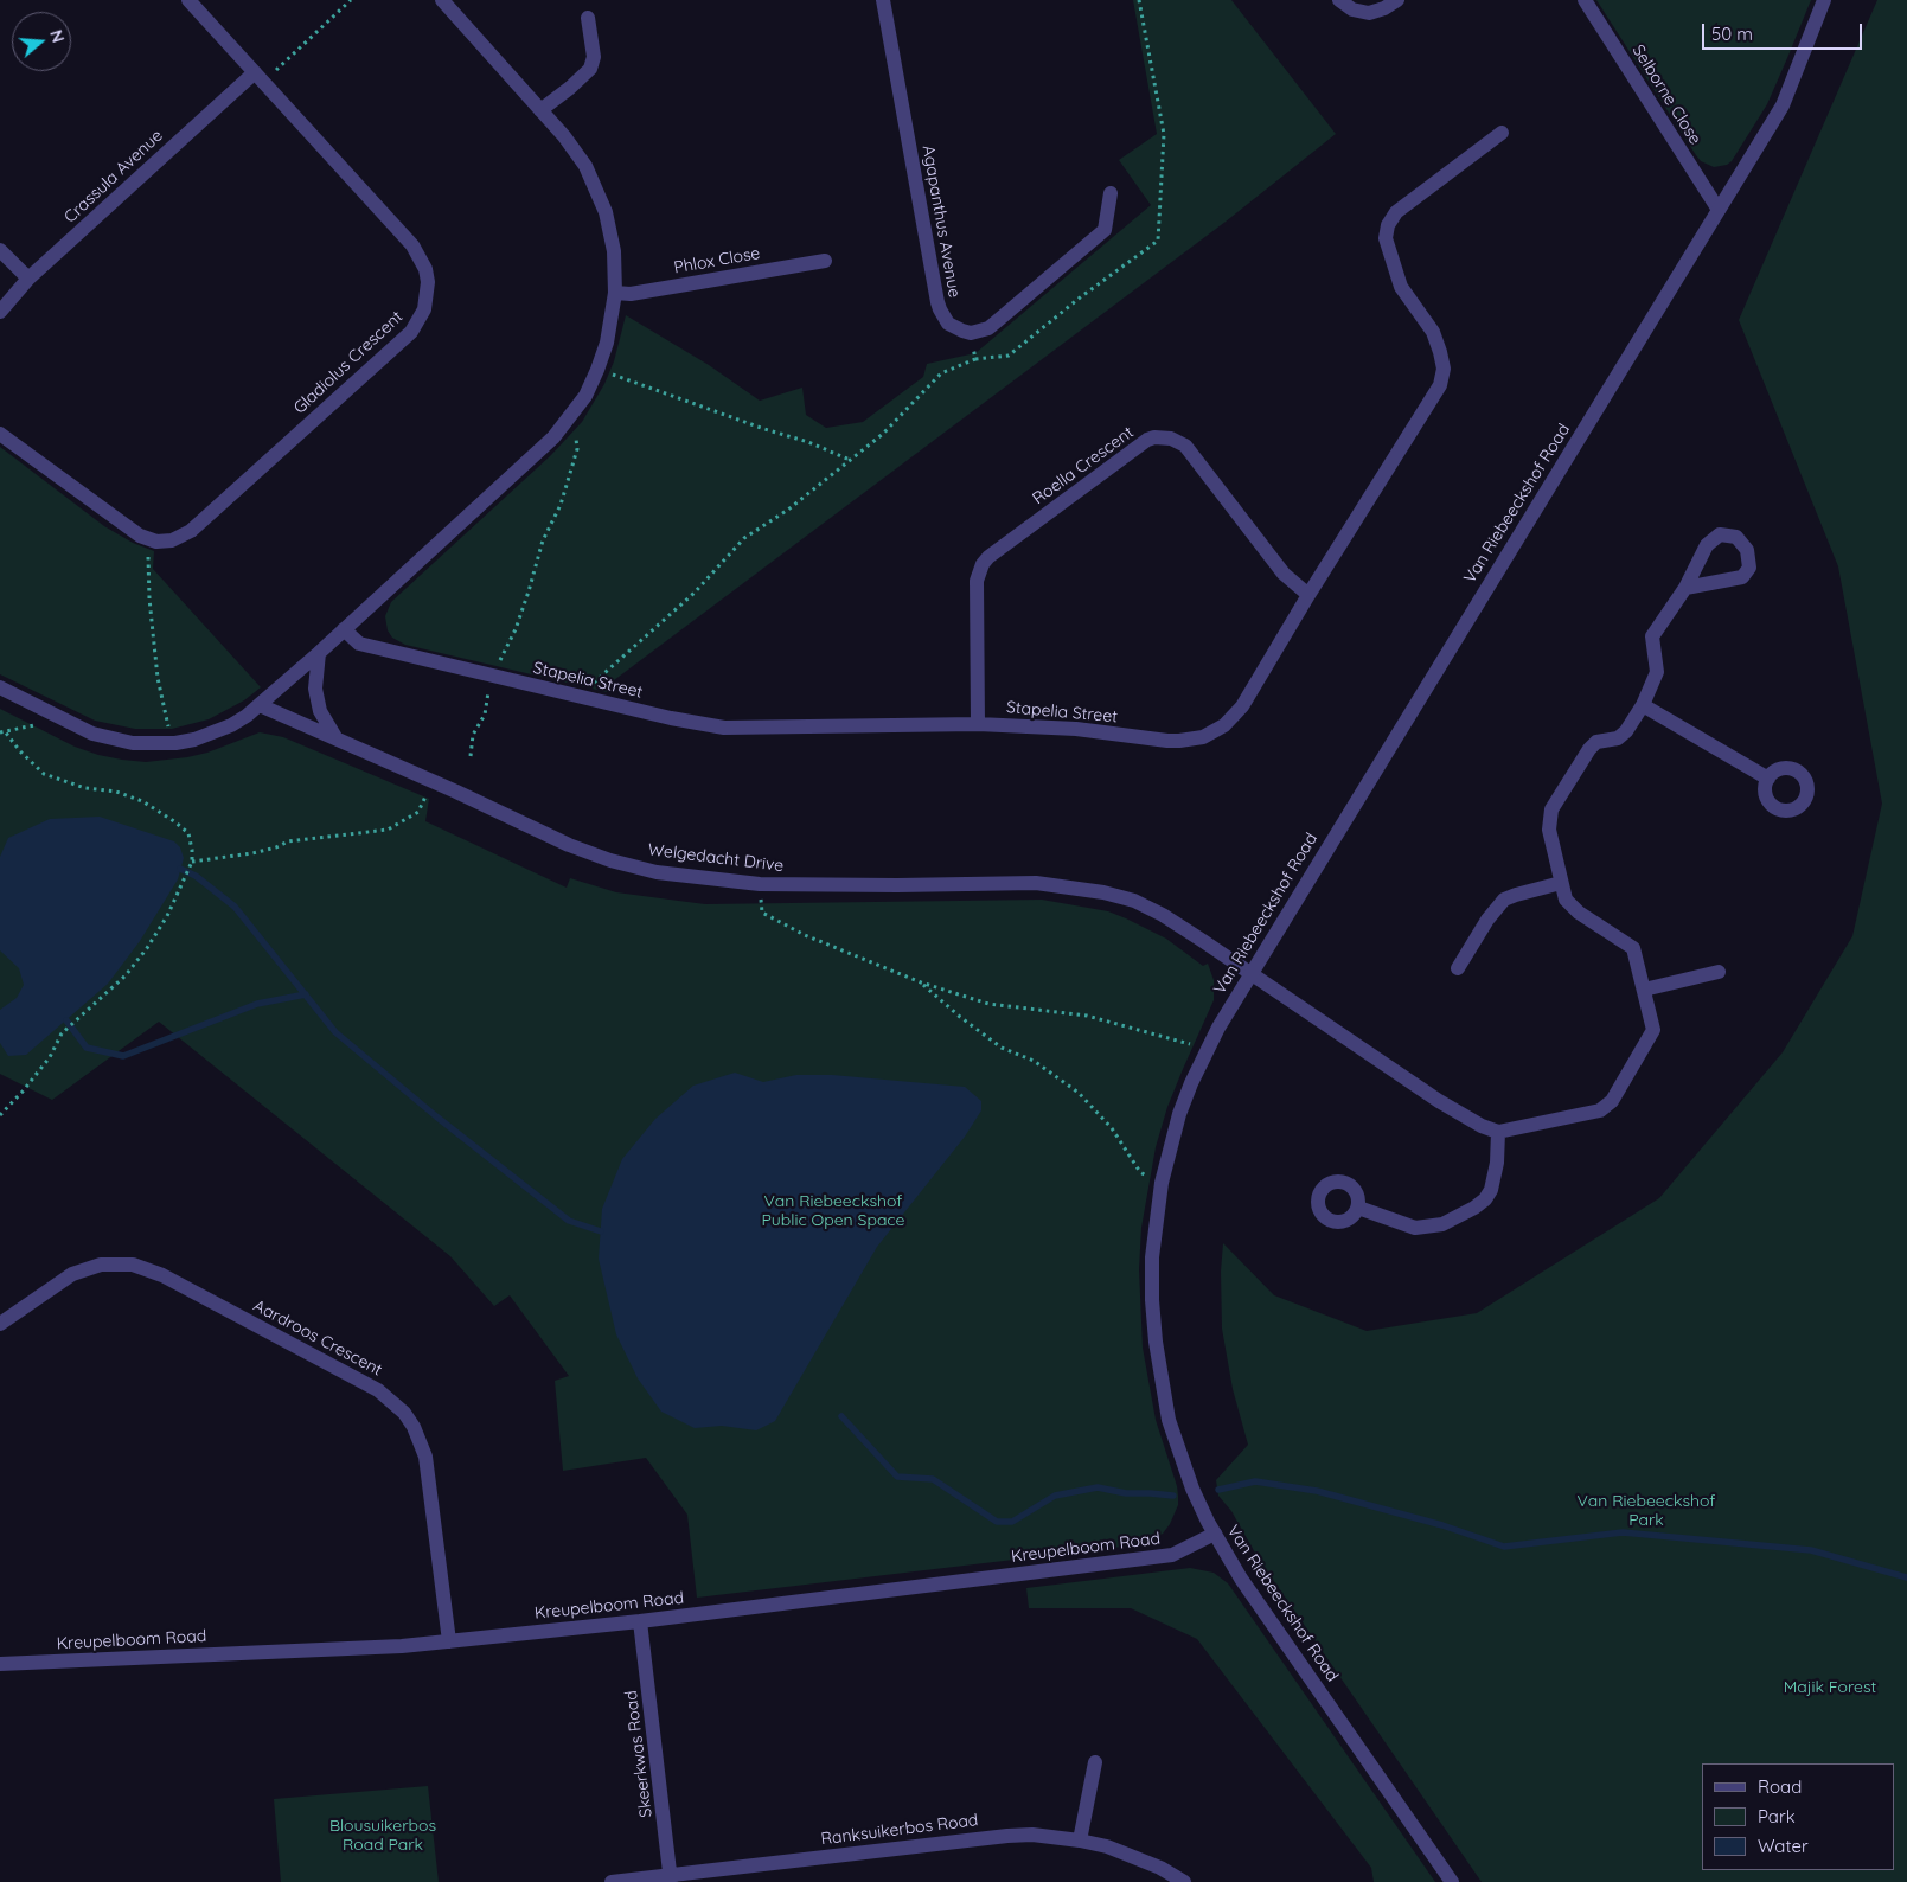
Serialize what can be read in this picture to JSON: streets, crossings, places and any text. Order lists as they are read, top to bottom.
{
  "streets": {
    "street": [
      "Selborne Close",
      "Crassula Avenue",
      "Agapanthus Avenue",
      "Phlox Close",
      "Gladiolus Crescent",
      "Roella Crescent",
      "Van Riebeeckshof Road",
      "Stapelia Street",
      "Welgedacht Drive",
      "Aardroos Crescent",
      "Kreupelboom Road",
      "Skeerkwas Road",
      "Ranksuikerbos Road"
    ]
  },
  "crossings": [
    ["Selborne Close", "Van Riebeeckshof Road"],
    ["Crassula Avenue", "Gladiolus Crescent"],
    ["Roella Crescent", "Stapelia Street"],
    ["Van Riebeeckshof Road", "Welgedacht Drive"],
    ["Van Riebeeckshof Road", "Kreupelboom Road"],
    ["Aardroos Crescent", "Kreupelboom Road"],
    ["Kreupelboom Road", "Skeerkwas Road"],
    ["Skeerkwas Road", "Ranksuikerbos Road"]
  ],
  "parks": [
    "Van Riebeeckshof Public Open Space",
    "Van Riebeeckshof Park",
    "Majik Forest",
    "Blousuikerbos Road Park"
  ],
  "legend": ["Road", "Park", "Water"],
  "scale_bar": "50 m",
  "north": "right"
}
